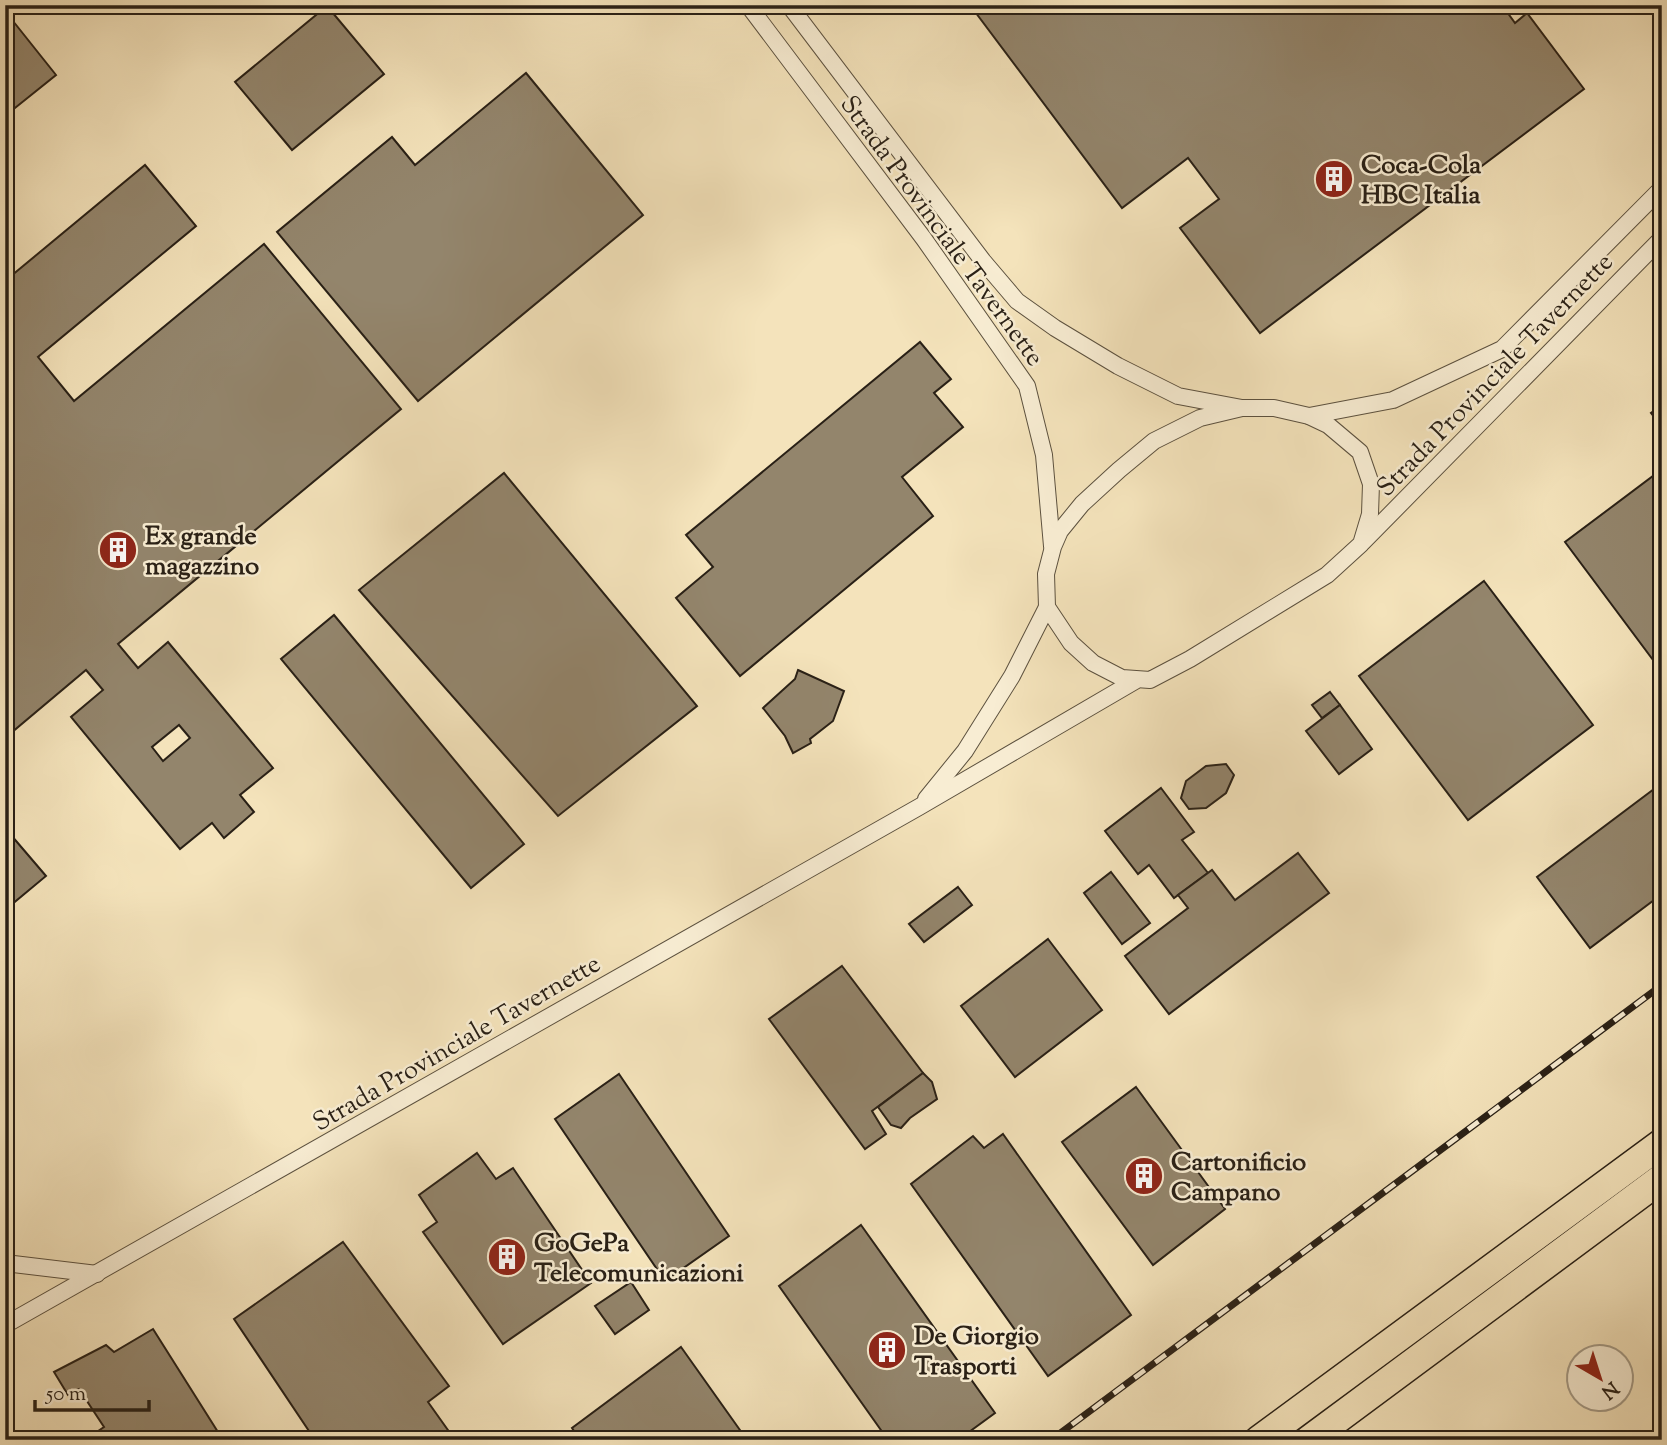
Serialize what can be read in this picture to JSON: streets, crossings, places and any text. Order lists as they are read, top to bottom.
{
  "streets": {
    "street": ["Strada Provinciale Tavernette"]
  },
  "places": {
    "building": [
      "Coca-Cola HBC Italia",
      "Ex grande magazzino",
      "Cartonificio Campano",
      "GoGePa Telecomunicazioni",
      "De Giorgio Trasporti"
    ]
  },
  "scale_bar": "50 m",
  "north": "bottom right"
}
